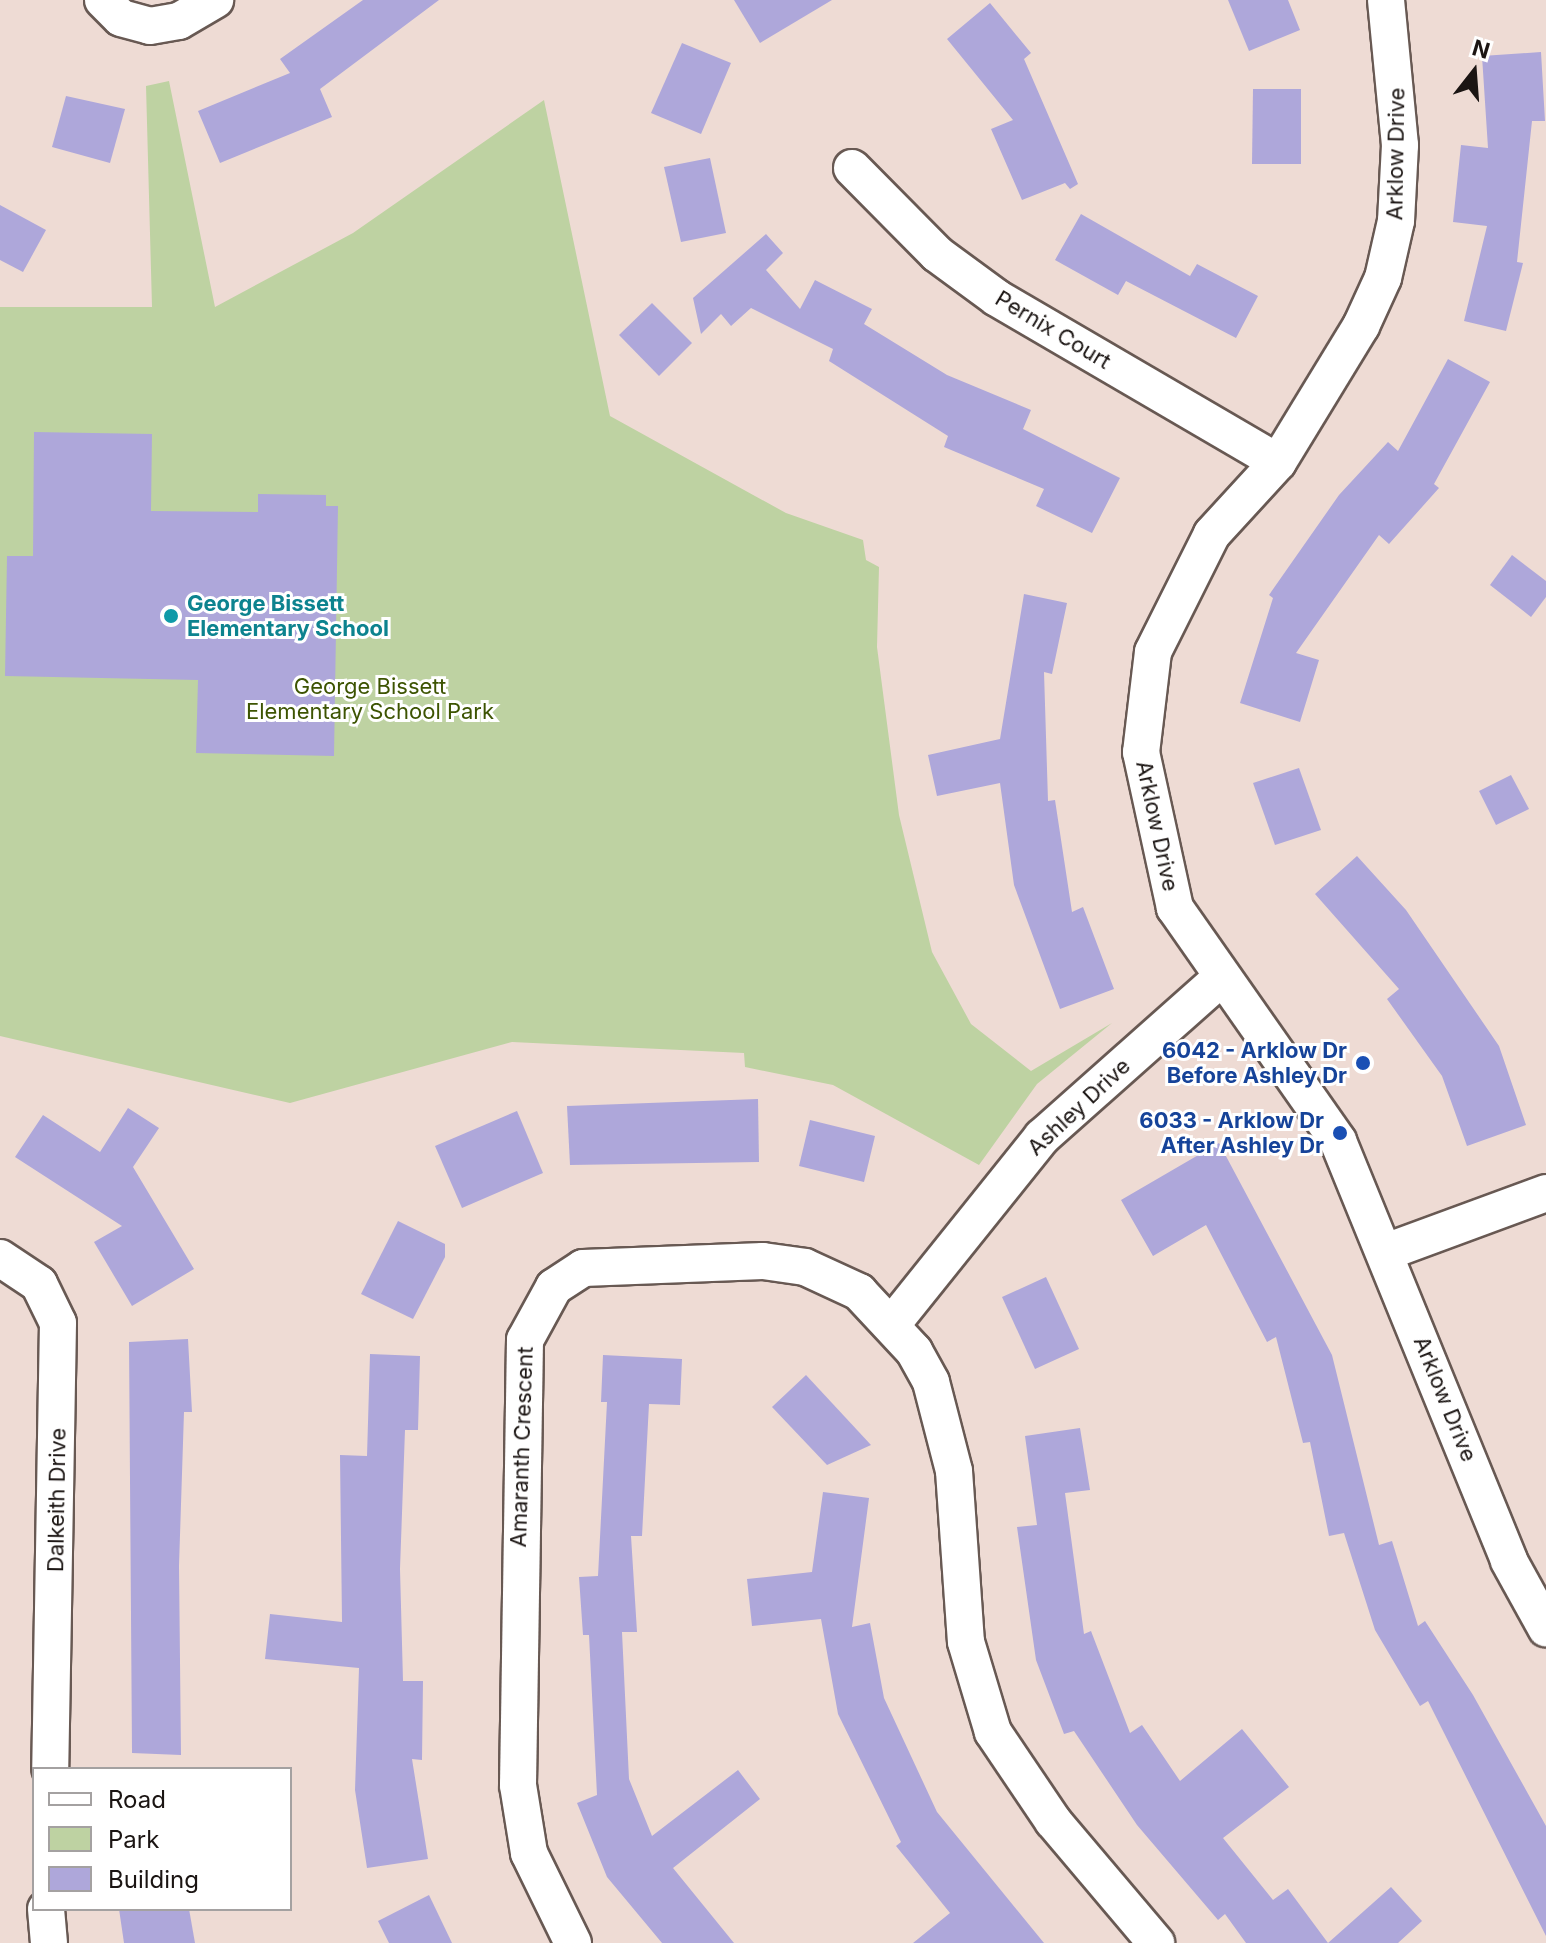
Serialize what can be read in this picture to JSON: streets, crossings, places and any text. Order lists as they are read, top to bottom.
{
  "streets": {
    "street": [
      "Arklow Drive",
      "Pernix Court",
      "Ashley Drive",
      "Amaranth Crescent",
      "Dalkeith Drive"
    ]
  },
  "crossings": [
    ["Arklow Drive", "Pernix Court"],
    ["Arklow Drive", "Ashley Drive"],
    ["Ashley Drive", "Amaranth Crescent"]
  ],
  "parks": ["George Bissett Elementary School Park"],
  "places": ["George Bissett Elementary School", "6042 - Arklow Dr Before Ashley Dr", "6033 - Arklow Dr After Ashley Dr"],
  "legend": ["Road", "Park", "Building"],
  "north": "top"
}
